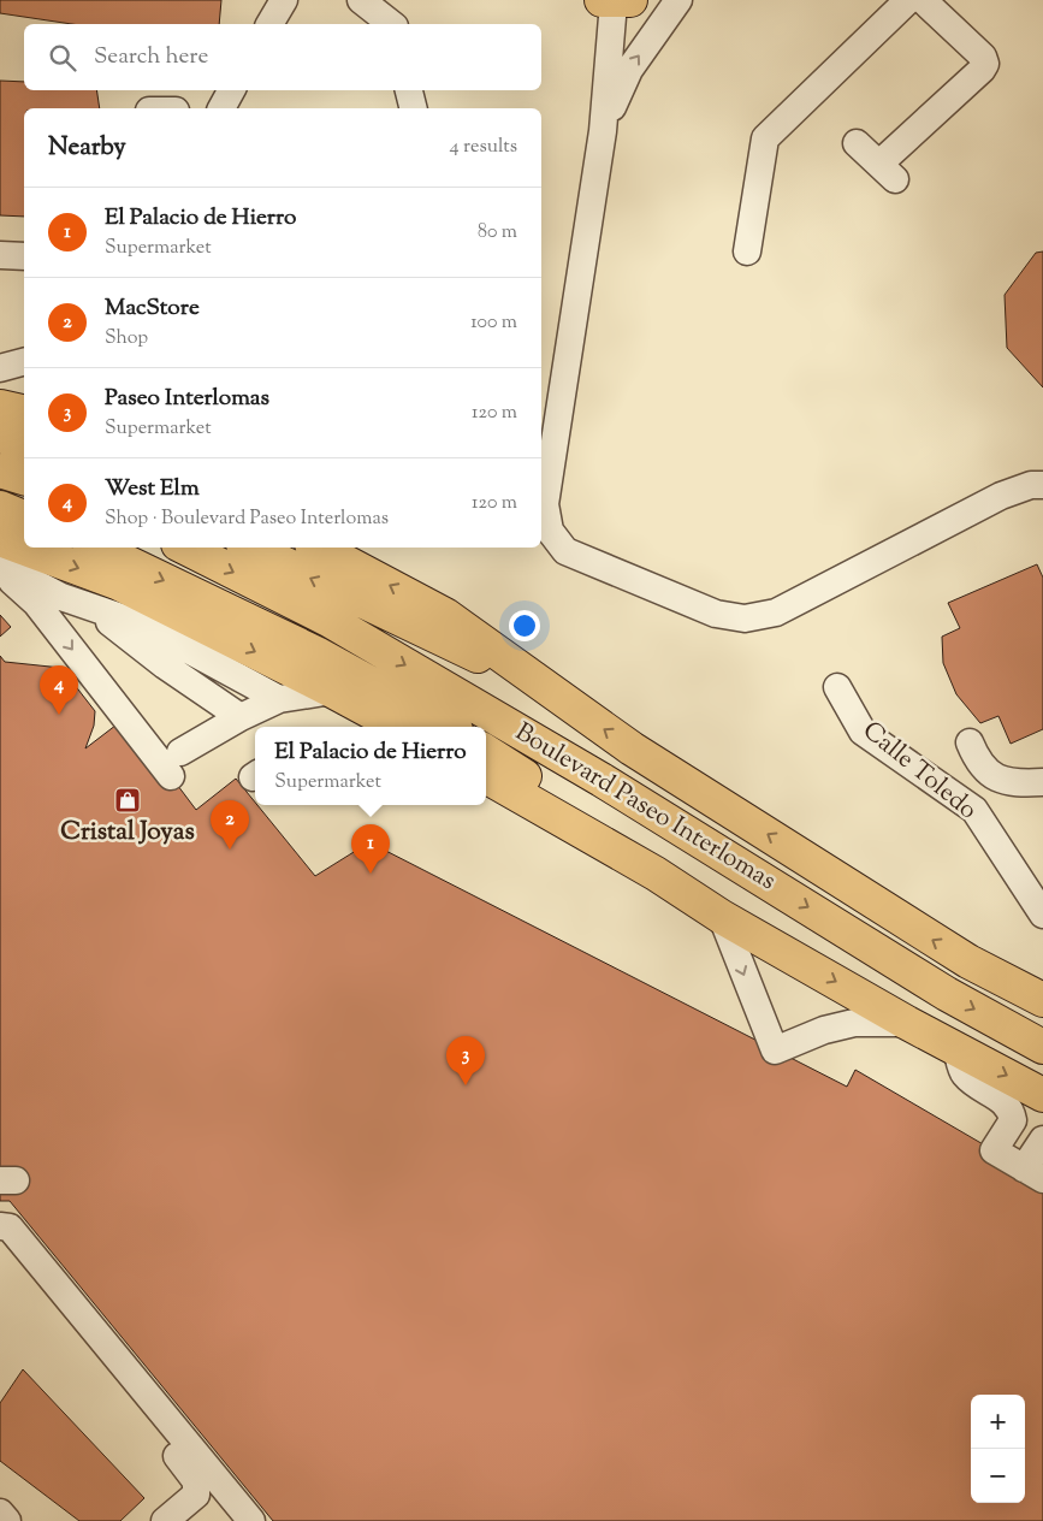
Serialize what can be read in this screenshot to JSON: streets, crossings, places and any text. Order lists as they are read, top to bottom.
{
  "streets": {
    "main road": ["Boulevard Paseo Interlomas"],
    "street": ["Calle Toledo"]
  },
  "places": {
    "shop": ["Cristal Joyas"]
  },
  "page": {
    "search": "Search here",
    "heading": ["Nearby", "4 results"],
    "list": [
      {
        "mark": "1",
        "name": "El Palacio de Hierro",
        "note": "Supermarket",
        "value": "80 m"
      },
      {
        "mark": "2",
        "name": "MacStore",
        "note": "Shop",
        "value": "100 m"
      },
      {
        "mark": "3",
        "name": "Paseo Interlomas",
        "note": "Supermarket",
        "value": "120 m"
      },
      {
        "mark": "4",
        "name": "West Elm",
        "note": "Shop · Boulevard Paseo Interlomas",
        "value": "120 m"
      }
    ],
    "pins": [
      "4",
      "2",
      "1",
      "3"
    ],
    "popup": ["El Palacio de Hierro", "Supermarket"],
    "map_buttons": ["+", "−"]
  }
}
